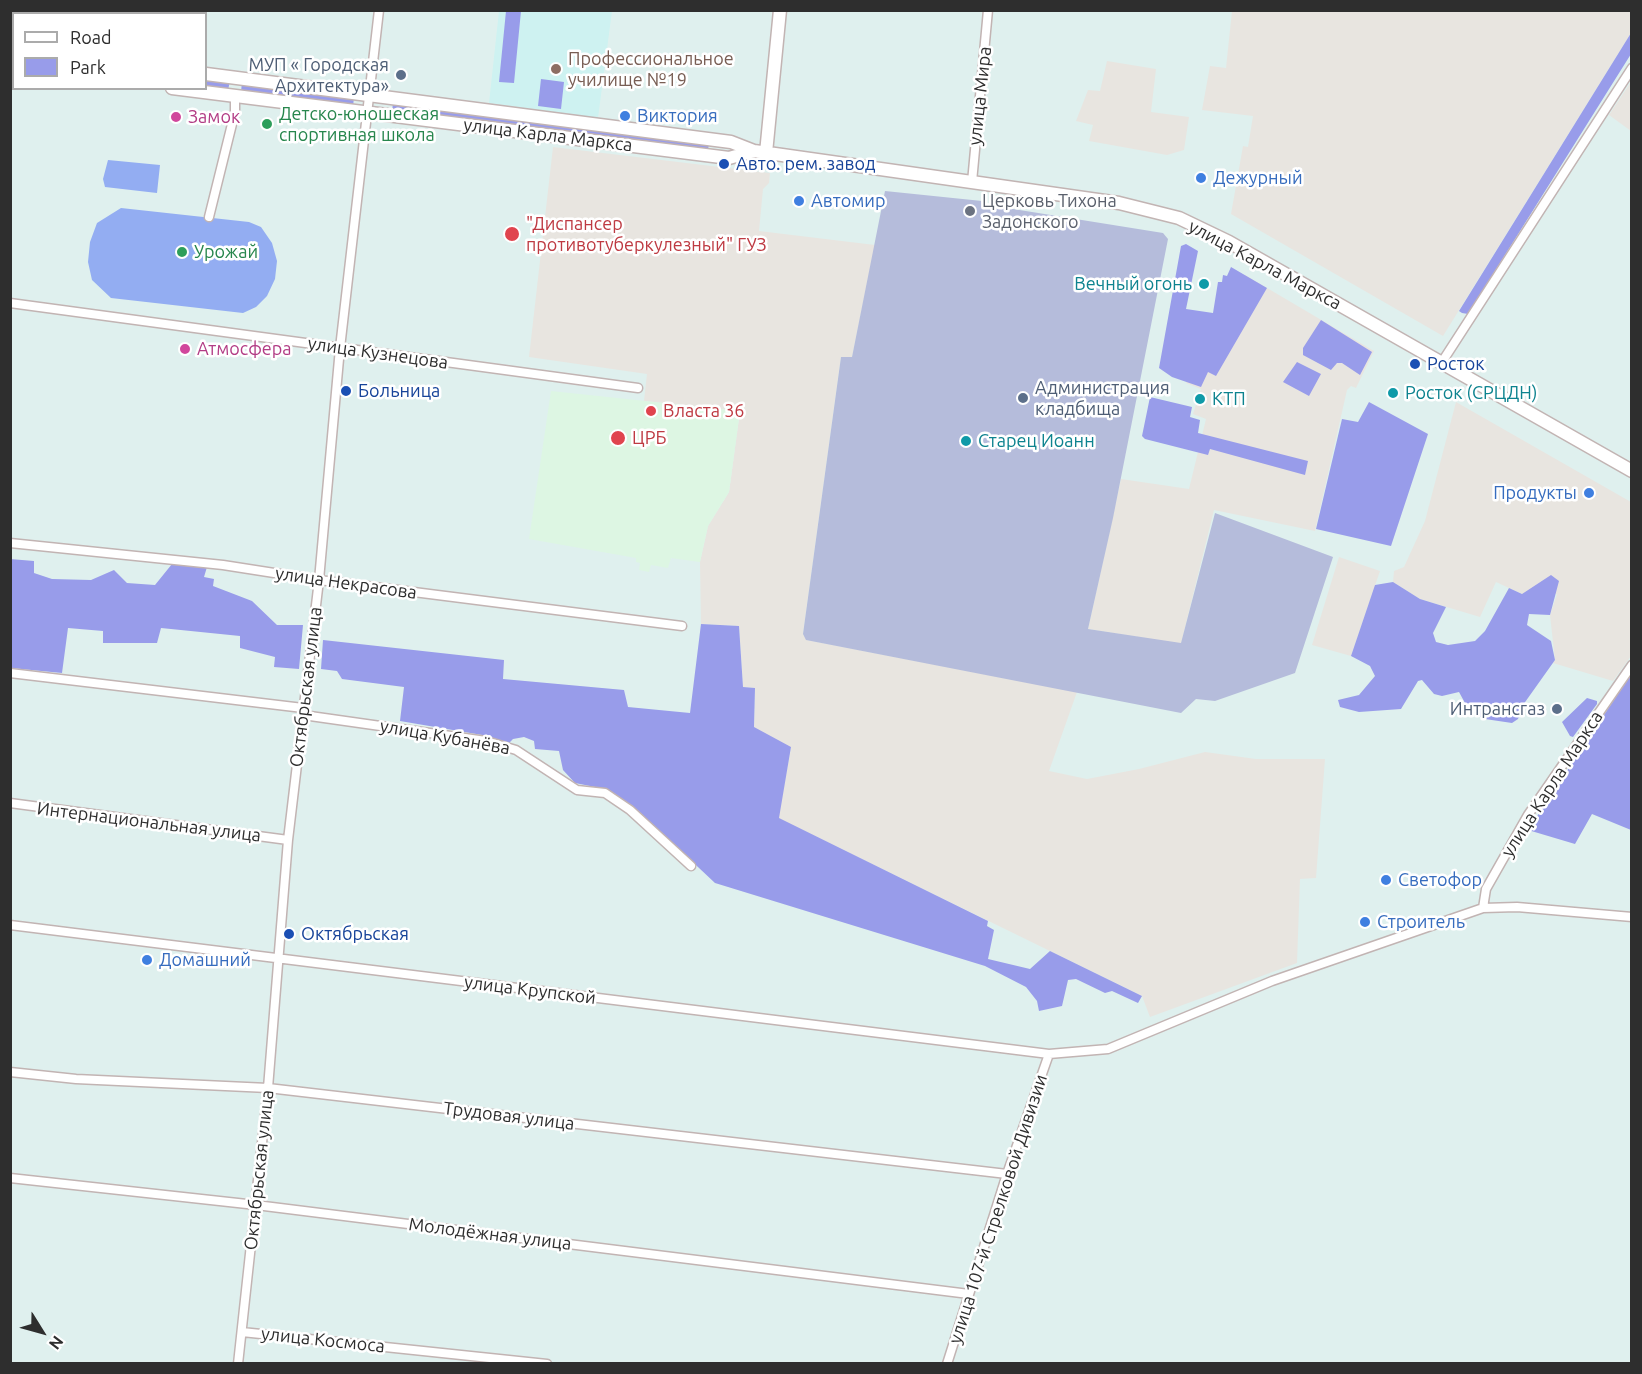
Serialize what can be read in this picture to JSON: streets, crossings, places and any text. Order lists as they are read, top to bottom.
{
  "streets": {
    "main road": ["улица Карла Маркса"],
    "street": [
      "улица Мира",
      "улица Кузнецова",
      "улица Некрасова",
      "Октябрьская улица",
      "улица Кубанёва",
      "Интернациональная улица",
      "улица Крупской",
      "Трудовая улица",
      "улица 107-й Стрелковой Дивизии",
      "Молодёжная улица",
      "улица Космоса"
    ]
  },
  "crossings": [
    ["улица Мира", "улица Карла Маркса"],
    ["улица Карла Маркса", "Октябрьская улица"],
    ["улица Карла Маркса", "улица Крупской"],
    ["улица Кузнецова", "Октябрьская улица"],
    ["улица Некрасова", "Октябрьская улица"],
    ["Октябрьская улица", "улица Кубанёва"],
    ["Октябрьская улица", "Интернациональная улица"],
    ["Октябрьская улица", "улица Крупской"],
    ["Октябрьская улица", "Трудовая улица"],
    ["Октябрьская улица", "Молодёжная улица"],
    ["Октябрьская улица", "улица Космоса"],
    ["улица Крупской", "улица 107-й Стрелковой Дивизии"],
    ["Трудовая улица", "улица 107-й Стрелковой Дивизии"],
    ["улица 107-й Стрелковой Дивизии", "Молодёжная улица"]
  ],
  "places": [
    "Профессиональное училище №19",
    "МУП « Городская Архитектура»",
    "Виктория",
    "Замок",
    "Детско-юношеская спортивная школа",
    "Авто. рем. завод",
    "Дежурный",
    "Автомир",
    "Церковь Тихона Задонского",
    "\"Диспансер противотуберкулезный\" ГУЗ",
    "Урожай",
    "Вечный огонь",
    "Атмосфера",
    "Росток",
    "Больница",
    "Росток (СРЦДН)",
    "Администрация кладбища",
    "КТП",
    "Власта 36",
    "ЦРБ",
    "Старец Иоанн",
    "Продукты",
    "Интрансгаз",
    "Светофор",
    "Строитель",
    "Октябрьская",
    "Домашний"
  ],
  "legend": ["Road", "Park"],
  "north": "bottom right"
}
